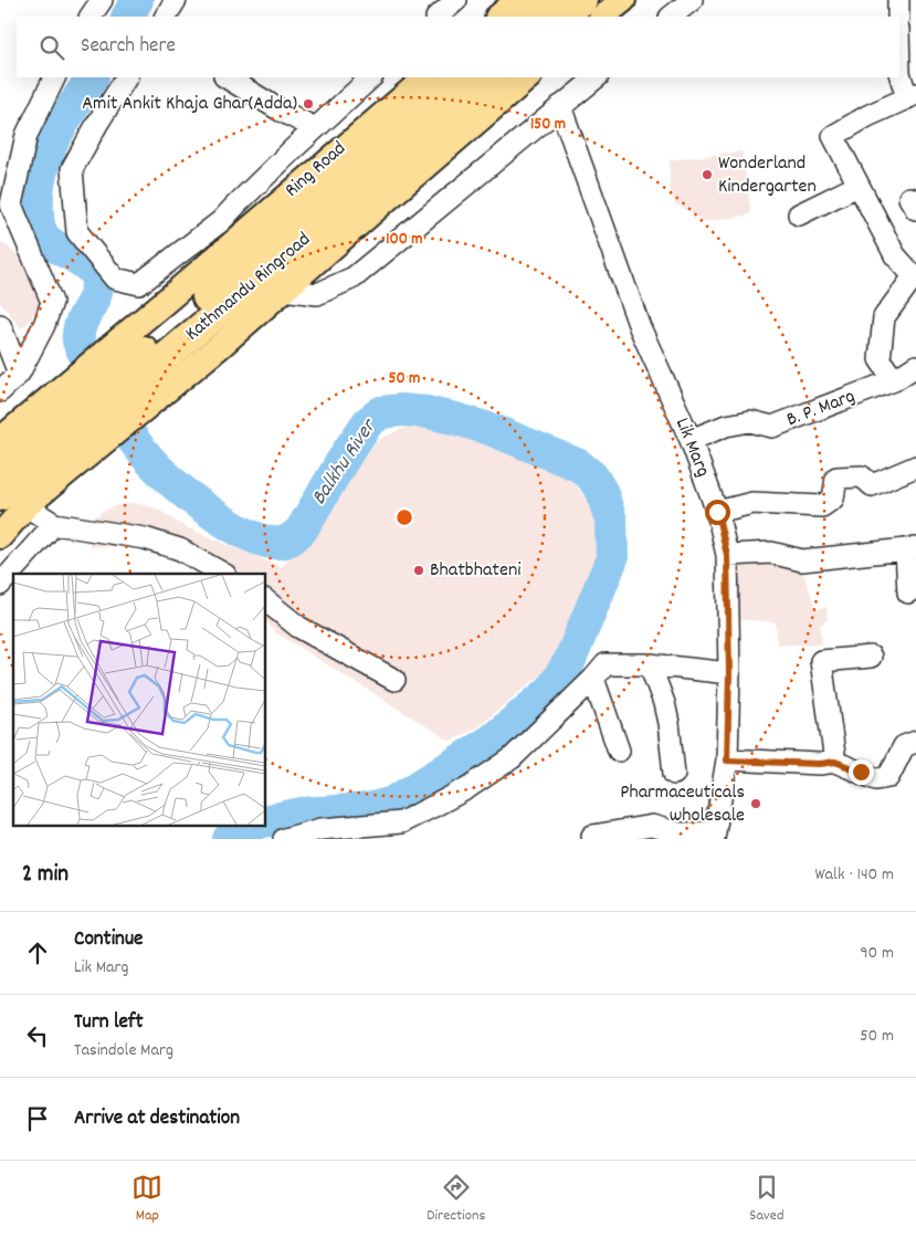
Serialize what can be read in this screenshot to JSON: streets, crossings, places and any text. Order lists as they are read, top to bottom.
{
  "streets": {
    "highway": ["Kathmandu Ringroad"],
    "main road": ["Ring Road"],
    "street": ["B. P. Marg", "Lik Marg"]
  },
  "crossings": [
    ["Ring Road", "Kathmandu Ringroad"],
    ["B. P. Marg", "Lik Marg"]
  ],
  "water": ["Balkhu River"],
  "places": [
    "Amit Ankit Khaja Ghar(Adda)",
    "Wonderland Kindergarten",
    "Bhatbhateni",
    "Pharmaceuticals wholesale"
  ],
  "page": {
    "search": "Search here",
    "heading": ["2 min", "Walk · 140 m"],
    "list": [
      ["Continue", "Lik Marg", "90 m"],
      ["Turn left", "Tasindole Marg", "50 m"],
      "Arrive at destination"
    ],
    "nav": ["Map", "Directions", "Saved"]
  },
  "rings": ["150 m", "100 m", "50 m"]
}
